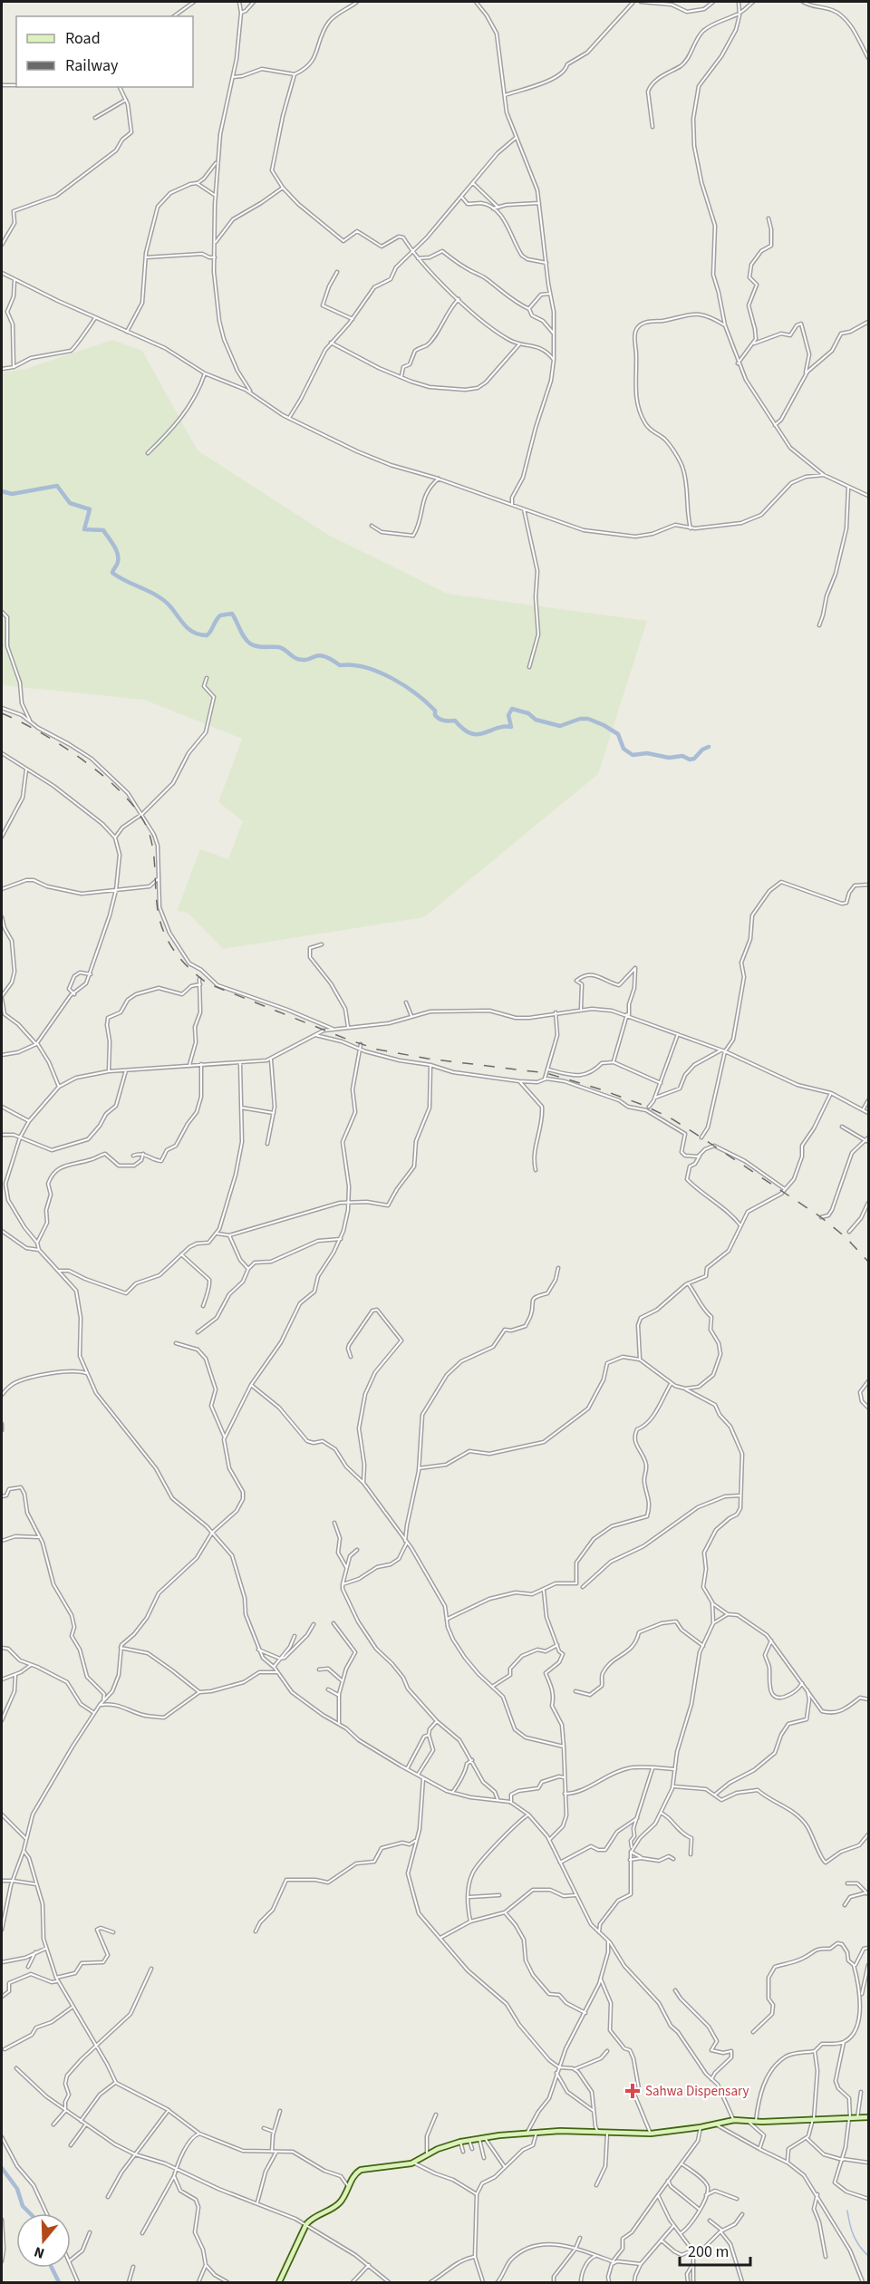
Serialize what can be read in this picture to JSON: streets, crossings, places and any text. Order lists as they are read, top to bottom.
{
  "places": {
    "health": ["Sahwa Dispensary"]
  },
  "legend": ["Road", "Railway"],
  "scale_bar": "200 m",
  "north": "bottom"
}
